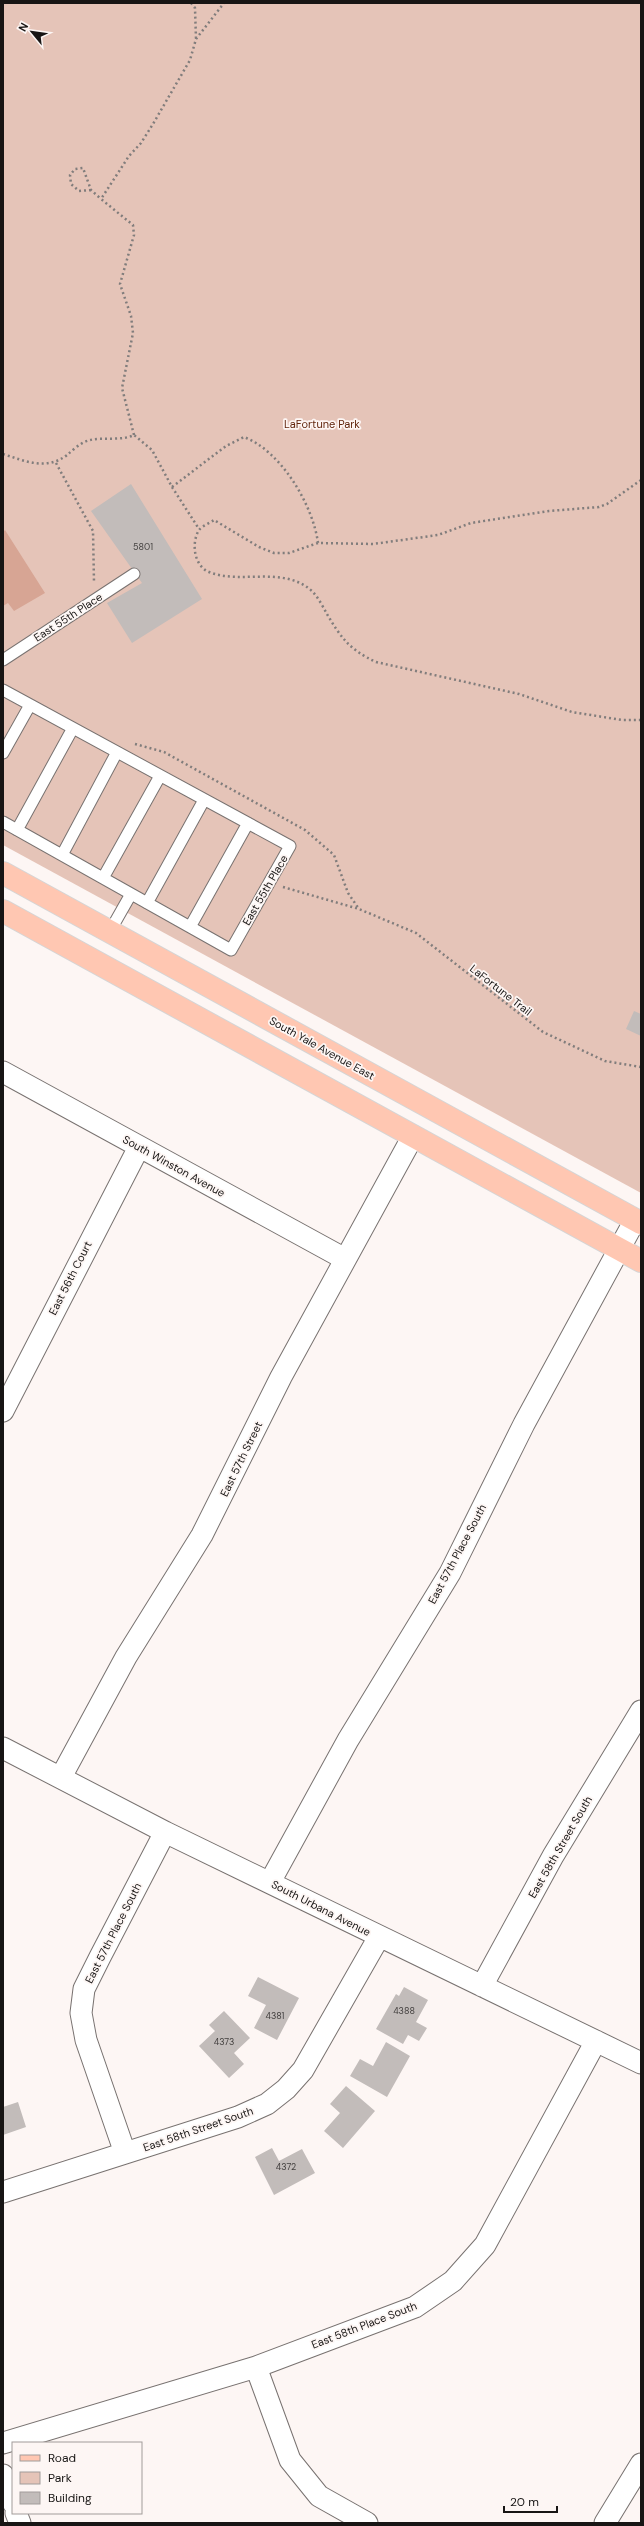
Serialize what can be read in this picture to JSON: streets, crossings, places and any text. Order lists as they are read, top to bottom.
{
  "streets": {
    "main road": ["South Yale Avenue East"],
    "street": [
      "South Winston Avenue",
      "East 56th Court",
      "East 57th Street",
      "East 57th Place South",
      "East 58th Street South",
      "South Urbana Avenue",
      "East 58th Place South"
    ],
    "lane": ["East 55th Place"],
    "path": ["LaFortune Trail"]
  },
  "crossings": [
    ["South Yale Avenue East", "East 57th Place South"],
    ["South Winston Avenue", "East 56th Court"],
    ["South Winston Avenue", "East 57th Street"],
    ["East 57th Street", "South Urbana Avenue"],
    ["East 57th Place South", "East 58th Street South"],
    ["East 57th Place South", "South Urbana Avenue"],
    ["East 58th Street South", "South Urbana Avenue"],
    ["South Urbana Avenue", "East 58th Place South"]
  ],
  "parks": ["LaFortune Park"],
  "house_numbers": [
    "5801",
    "4388",
    "4381",
    "4373",
    "4372"
  ],
  "legend": ["Road", "Park", "Building"],
  "scale_bar": "20 m",
  "north": "top left"
}
